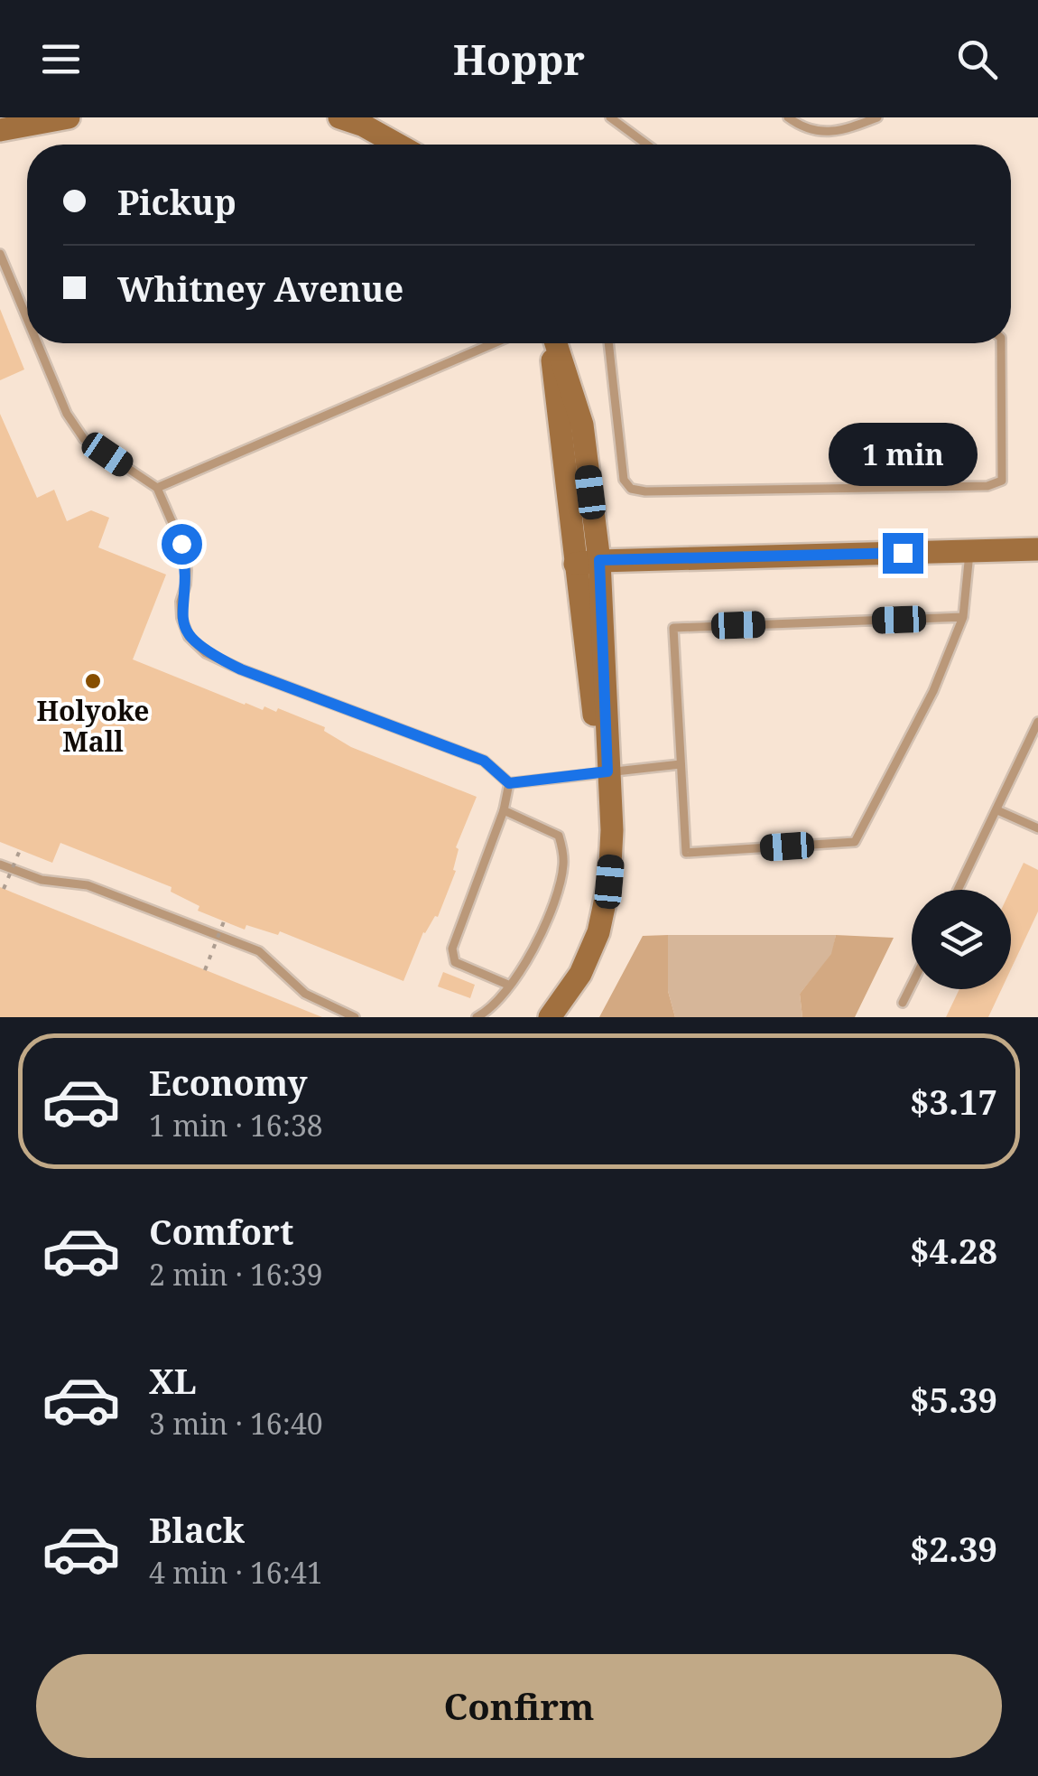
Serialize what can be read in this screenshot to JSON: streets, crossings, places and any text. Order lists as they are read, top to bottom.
{
  "places": ["Holyoke Mall"],
  "page": {
    "header": "Hoppr",
    "banner": ["Pickup", "Whitney Avenue"],
    "bubble": "1 min",
    "list": [
      {
        "name": "Economy",
        "note": "1 min · 16:38",
        "value": "$3.17"
      },
      {
        "name": "Comfort",
        "note": "2 min · 16:39",
        "value": "$4.28"
      },
      {
        "name": "XL",
        "note": "3 min · 16:40",
        "value": "$5.39"
      },
      {
        "name": "Black",
        "note": "4 min · 16:41",
        "value": "$2.39"
      }
    ],
    "buttons": "Confirm"
  }
}
